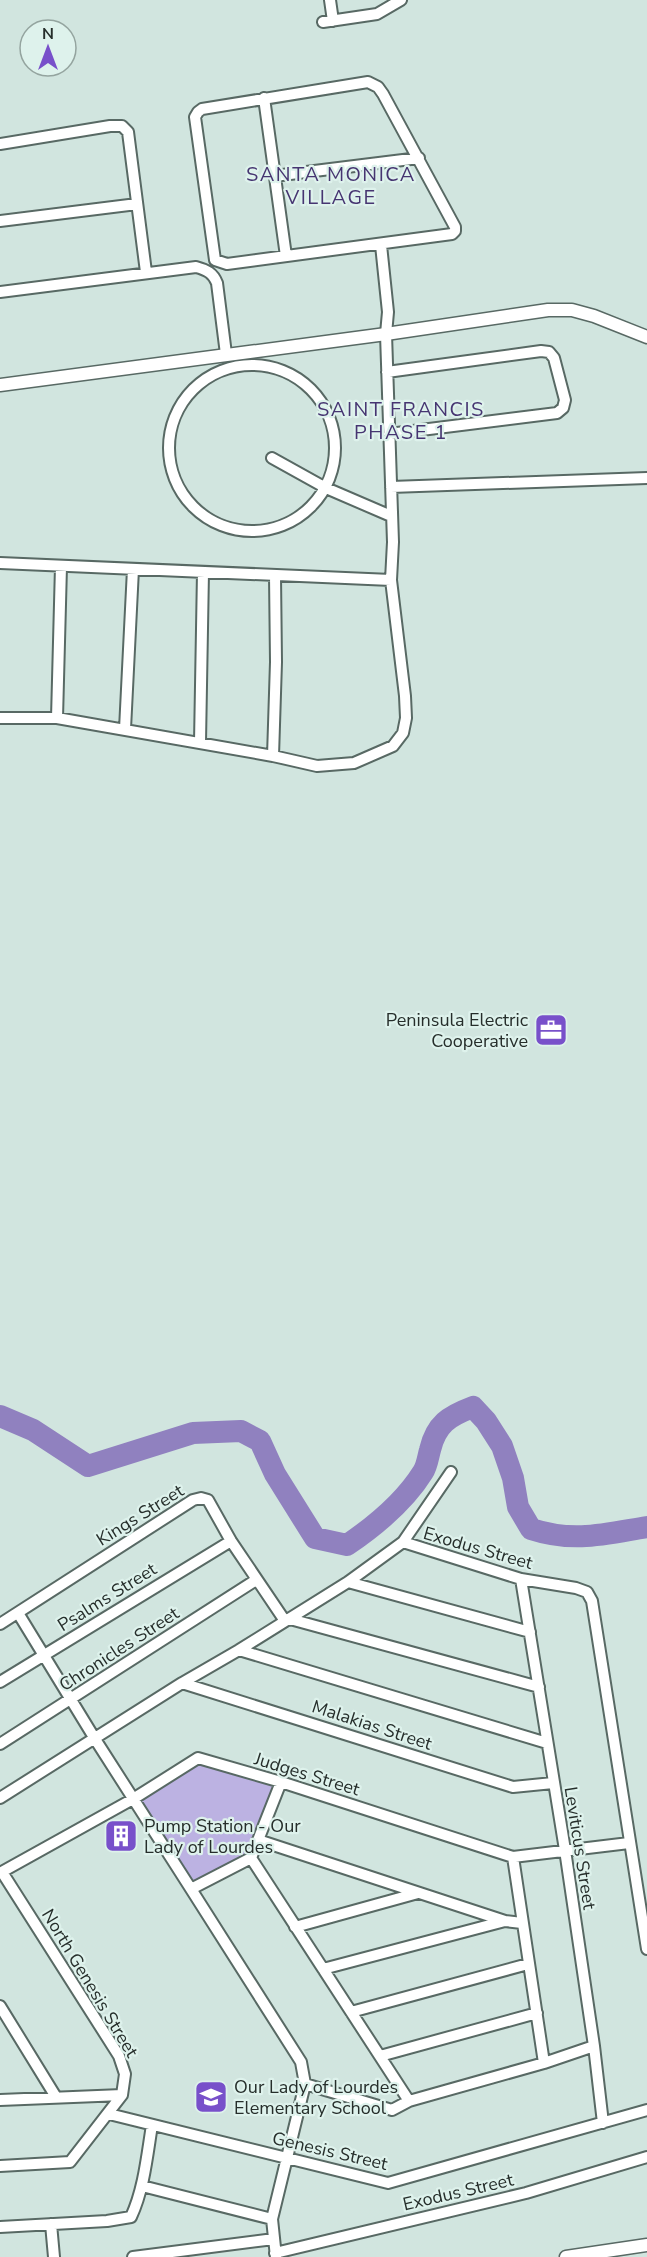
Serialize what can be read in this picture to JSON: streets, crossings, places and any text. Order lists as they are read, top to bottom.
{
  "streets": {
    "street": [
      "Kings Street",
      "Exodus Street",
      "Psalms Street",
      "Chronicles Street",
      "Malakias Street",
      "Judges Street",
      "Leviticus Street",
      "North Genesis Street",
      "Genesis Street"
    ]
  },
  "crossings": [
    ["Kings Street", "Exodus Street"],
    ["Kings Street", "Psalms Street"],
    ["Kings Street", "Chronicles Street"],
    ["Exodus Street", "Malakias Street"],
    ["Exodus Street", "Judges Street"],
    ["Exodus Street", "Leviticus Street"],
    ["Malakias Street", "Leviticus Street"],
    ["Judges Street", "Leviticus Street"],
    ["Judges Street", "North Genesis Street"],
    ["Leviticus Street", "Genesis Street"]
  ],
  "districts": ["SANTA MONICA VILLAGE", "SAINT FRANCIS PHASE 1"],
  "places": {
    "office": ["Peninsula Electric Cooperative"],
    "building": ["Pump Station - Our Lady of Lourdes"],
    "school or university": ["Our Lady of Lourdes Elementary School"]
  },
  "north": "top"
}
